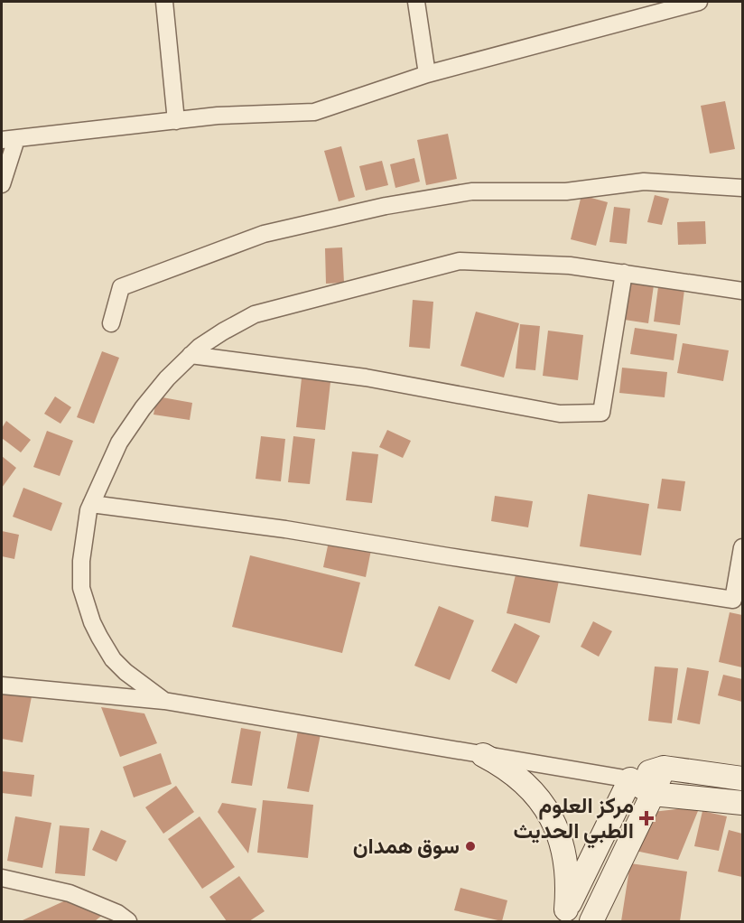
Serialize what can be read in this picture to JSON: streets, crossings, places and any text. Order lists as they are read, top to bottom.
{
  "places": {
    "health": ["مركز العلوم الطبي الحديث"],
    "other": ["سوق همدان"]
  }
}
